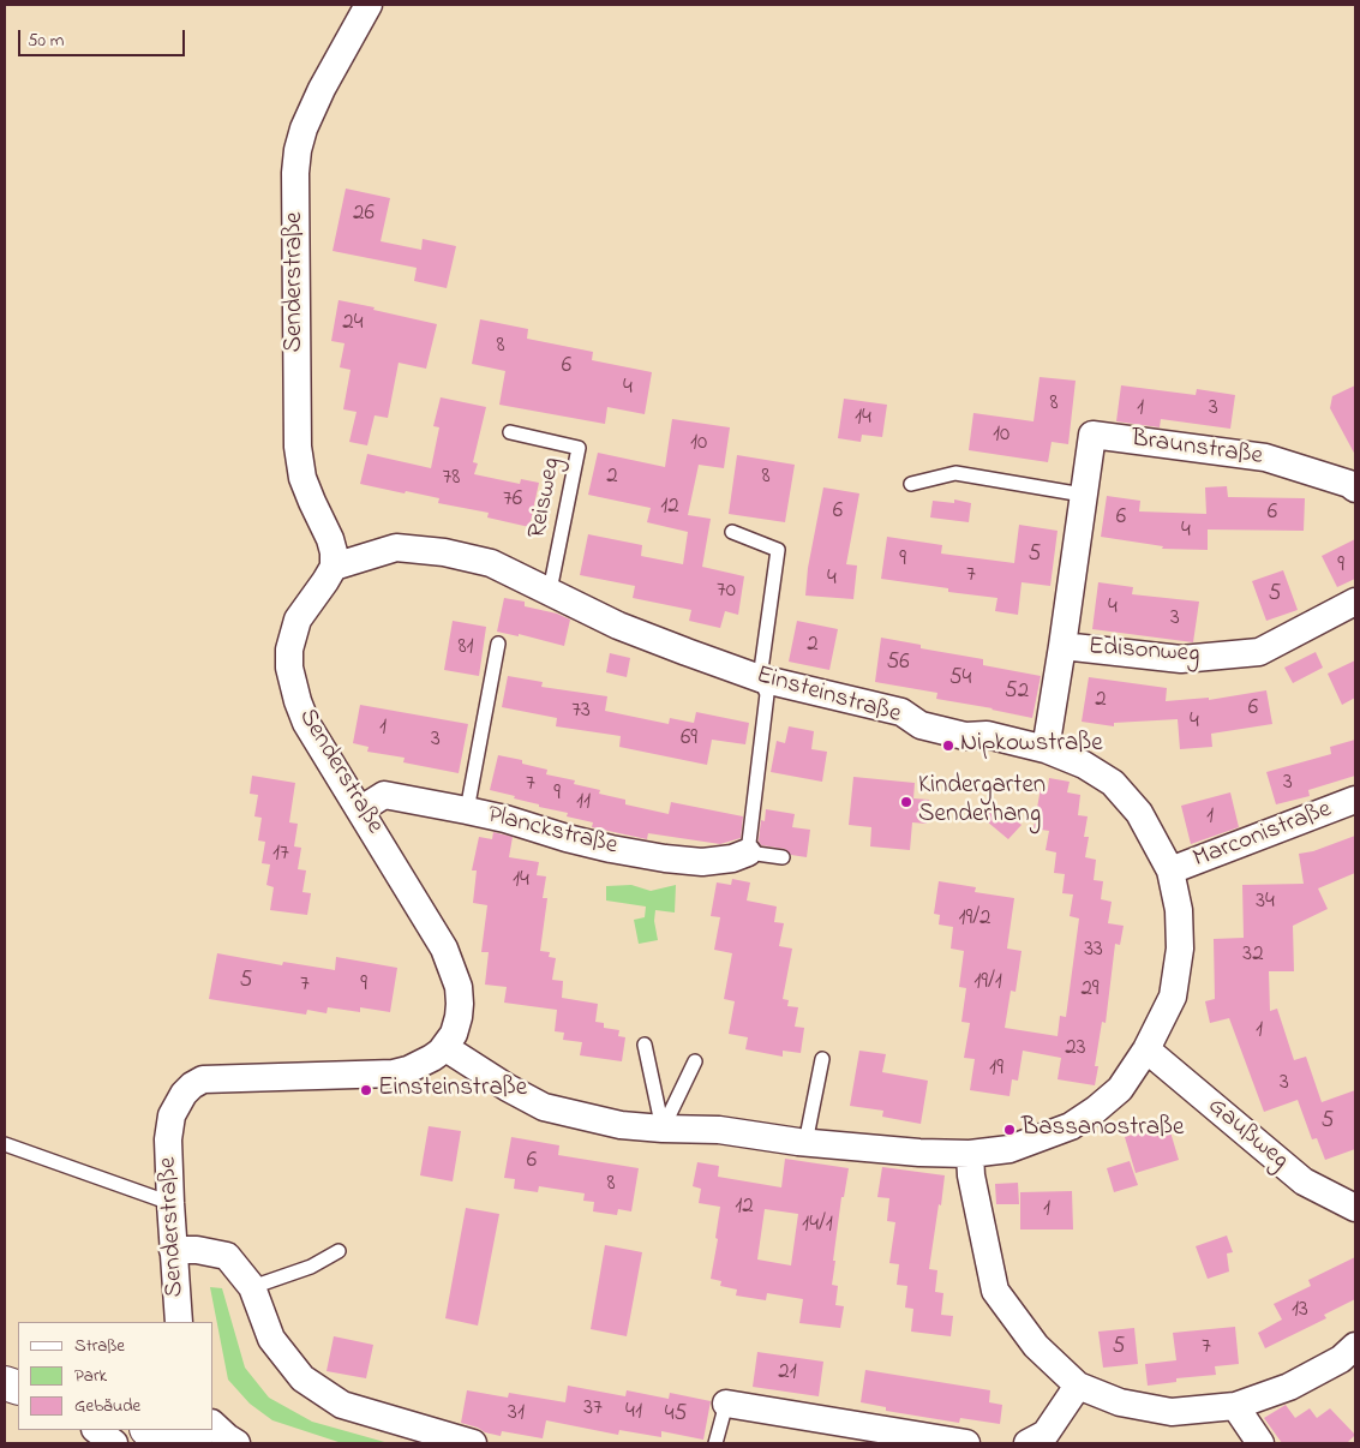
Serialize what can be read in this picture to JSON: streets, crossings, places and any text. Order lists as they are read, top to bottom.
{
  "streets": {
    "street": [
      "Senderstraße",
      "Braunstraße",
      "Edisonweg",
      "Einsteinstraße",
      "Planckstraße",
      "Marconistraße",
      "Gaußweg"
    ],
    "lane": ["Reisweg"]
  },
  "crossings": [
    ["Senderstraße", "Einsteinstraße"],
    ["Senderstraße", "Planckstraße"],
    ["Reisweg", "Einsteinstraße"],
    ["Einsteinstraße", "Marconistraße"],
    ["Einsteinstraße", "Gaußweg"]
  ],
  "places": [
    "Nipkowstraße",
    "Kindergarten Senderhang",
    "Einsteinstraße",
    "Bassanostraße"
  ],
  "house_numbers": [
    "26",
    "24",
    "8",
    "6",
    "4",
    "8",
    "1",
    "3",
    "14",
    "10",
    "10",
    "2",
    "8",
    "78",
    "76",
    "12",
    "6",
    "6",
    "6",
    "4",
    "5",
    "9",
    "9",
    "7",
    "4",
    "70",
    "5",
    "4",
    "3",
    "2",
    "81",
    "56",
    "54",
    "52",
    "2",
    "6",
    "73",
    "4",
    "1",
    "69",
    "3",
    "3",
    "7",
    "9",
    "11",
    "1",
    "17",
    "14",
    "34",
    "19/2",
    "33",
    "32",
    "5",
    "19/1",
    "7",
    "9",
    "29",
    "1",
    "23",
    "19",
    "3",
    "5",
    "6",
    "8",
    "12",
    "1",
    "14/1",
    "13",
    "5",
    "7",
    "21",
    "37",
    "41",
    "31",
    "45"
  ],
  "legend": ["Straße", "Park", "Gebäude"],
  "scale_bar": "50 m"
}
